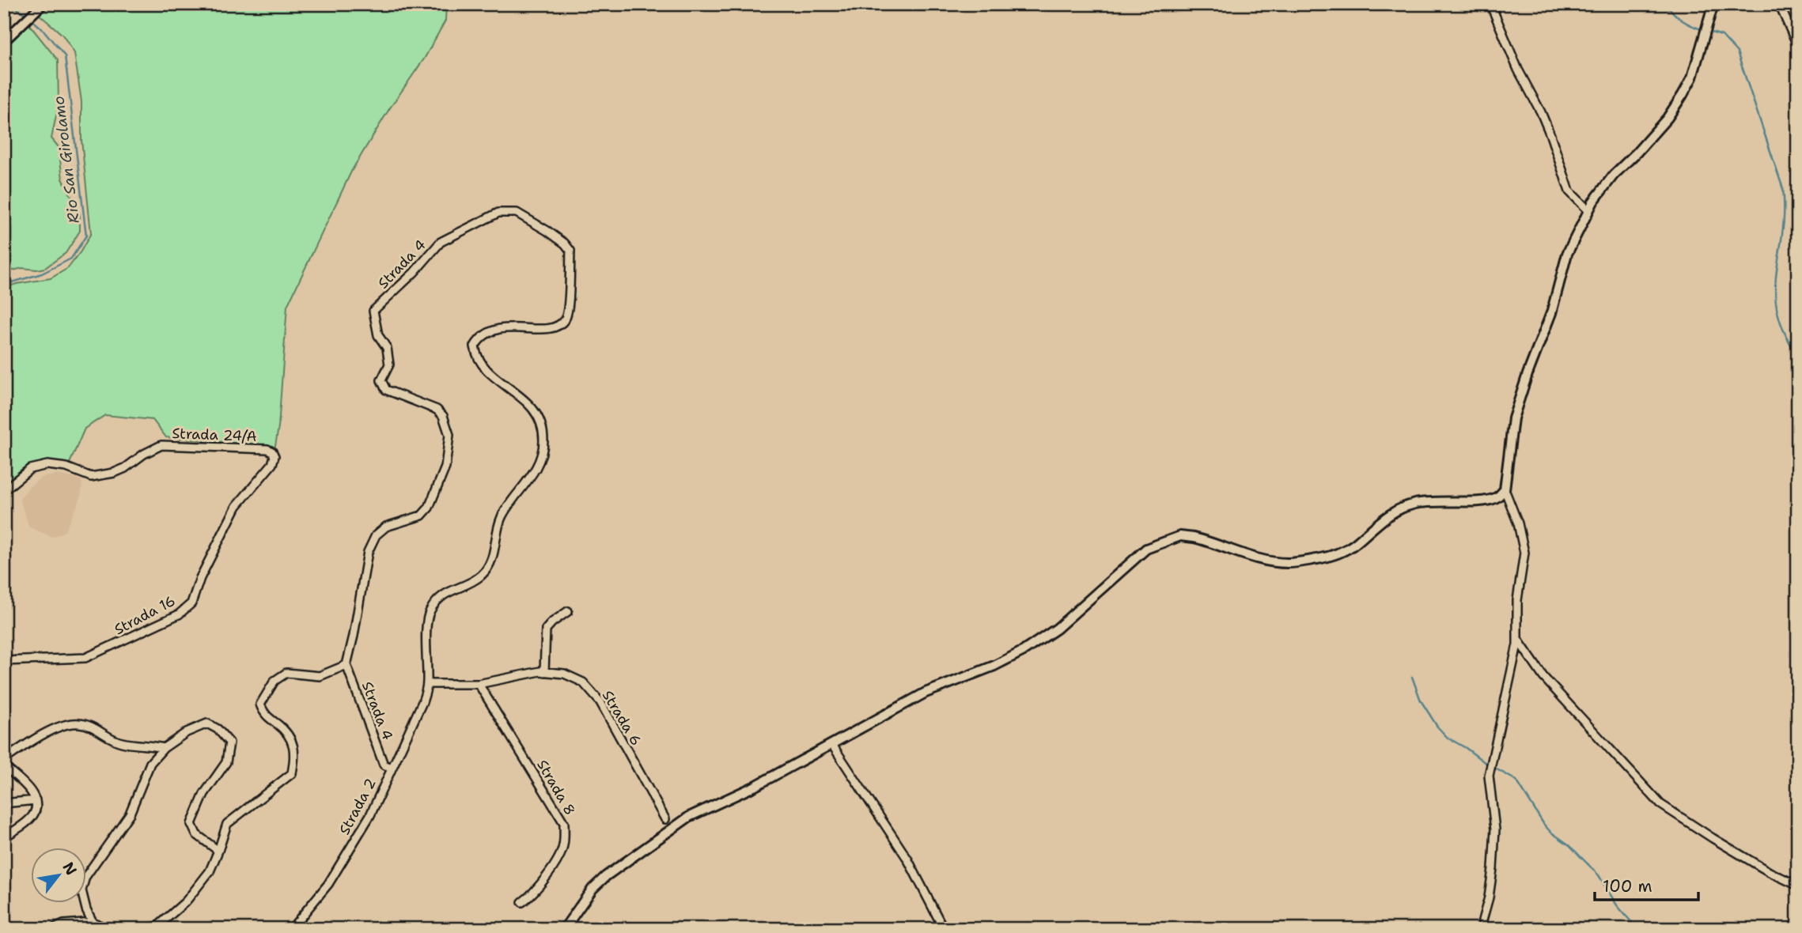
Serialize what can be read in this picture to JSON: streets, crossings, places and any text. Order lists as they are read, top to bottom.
{
  "streets": {
    "street": [
      "Strada 4",
      "Strada 24/A",
      "Strada 16",
      "Strada 6",
      "Strada 8",
      "Strada 2"
    ]
  },
  "crossings": [
    ["Strada 4", "Strada 6"],
    ["Strada 4", "Strada 2"],
    ["Strada 24/A", "Strada 16"],
    ["Strada 6", "Strada 8"],
    ["Strada 6", "Strada 2"]
  ],
  "water": ["Rio San Girolamo"],
  "scale_bar": "100 m",
  "north": "top right"
}
